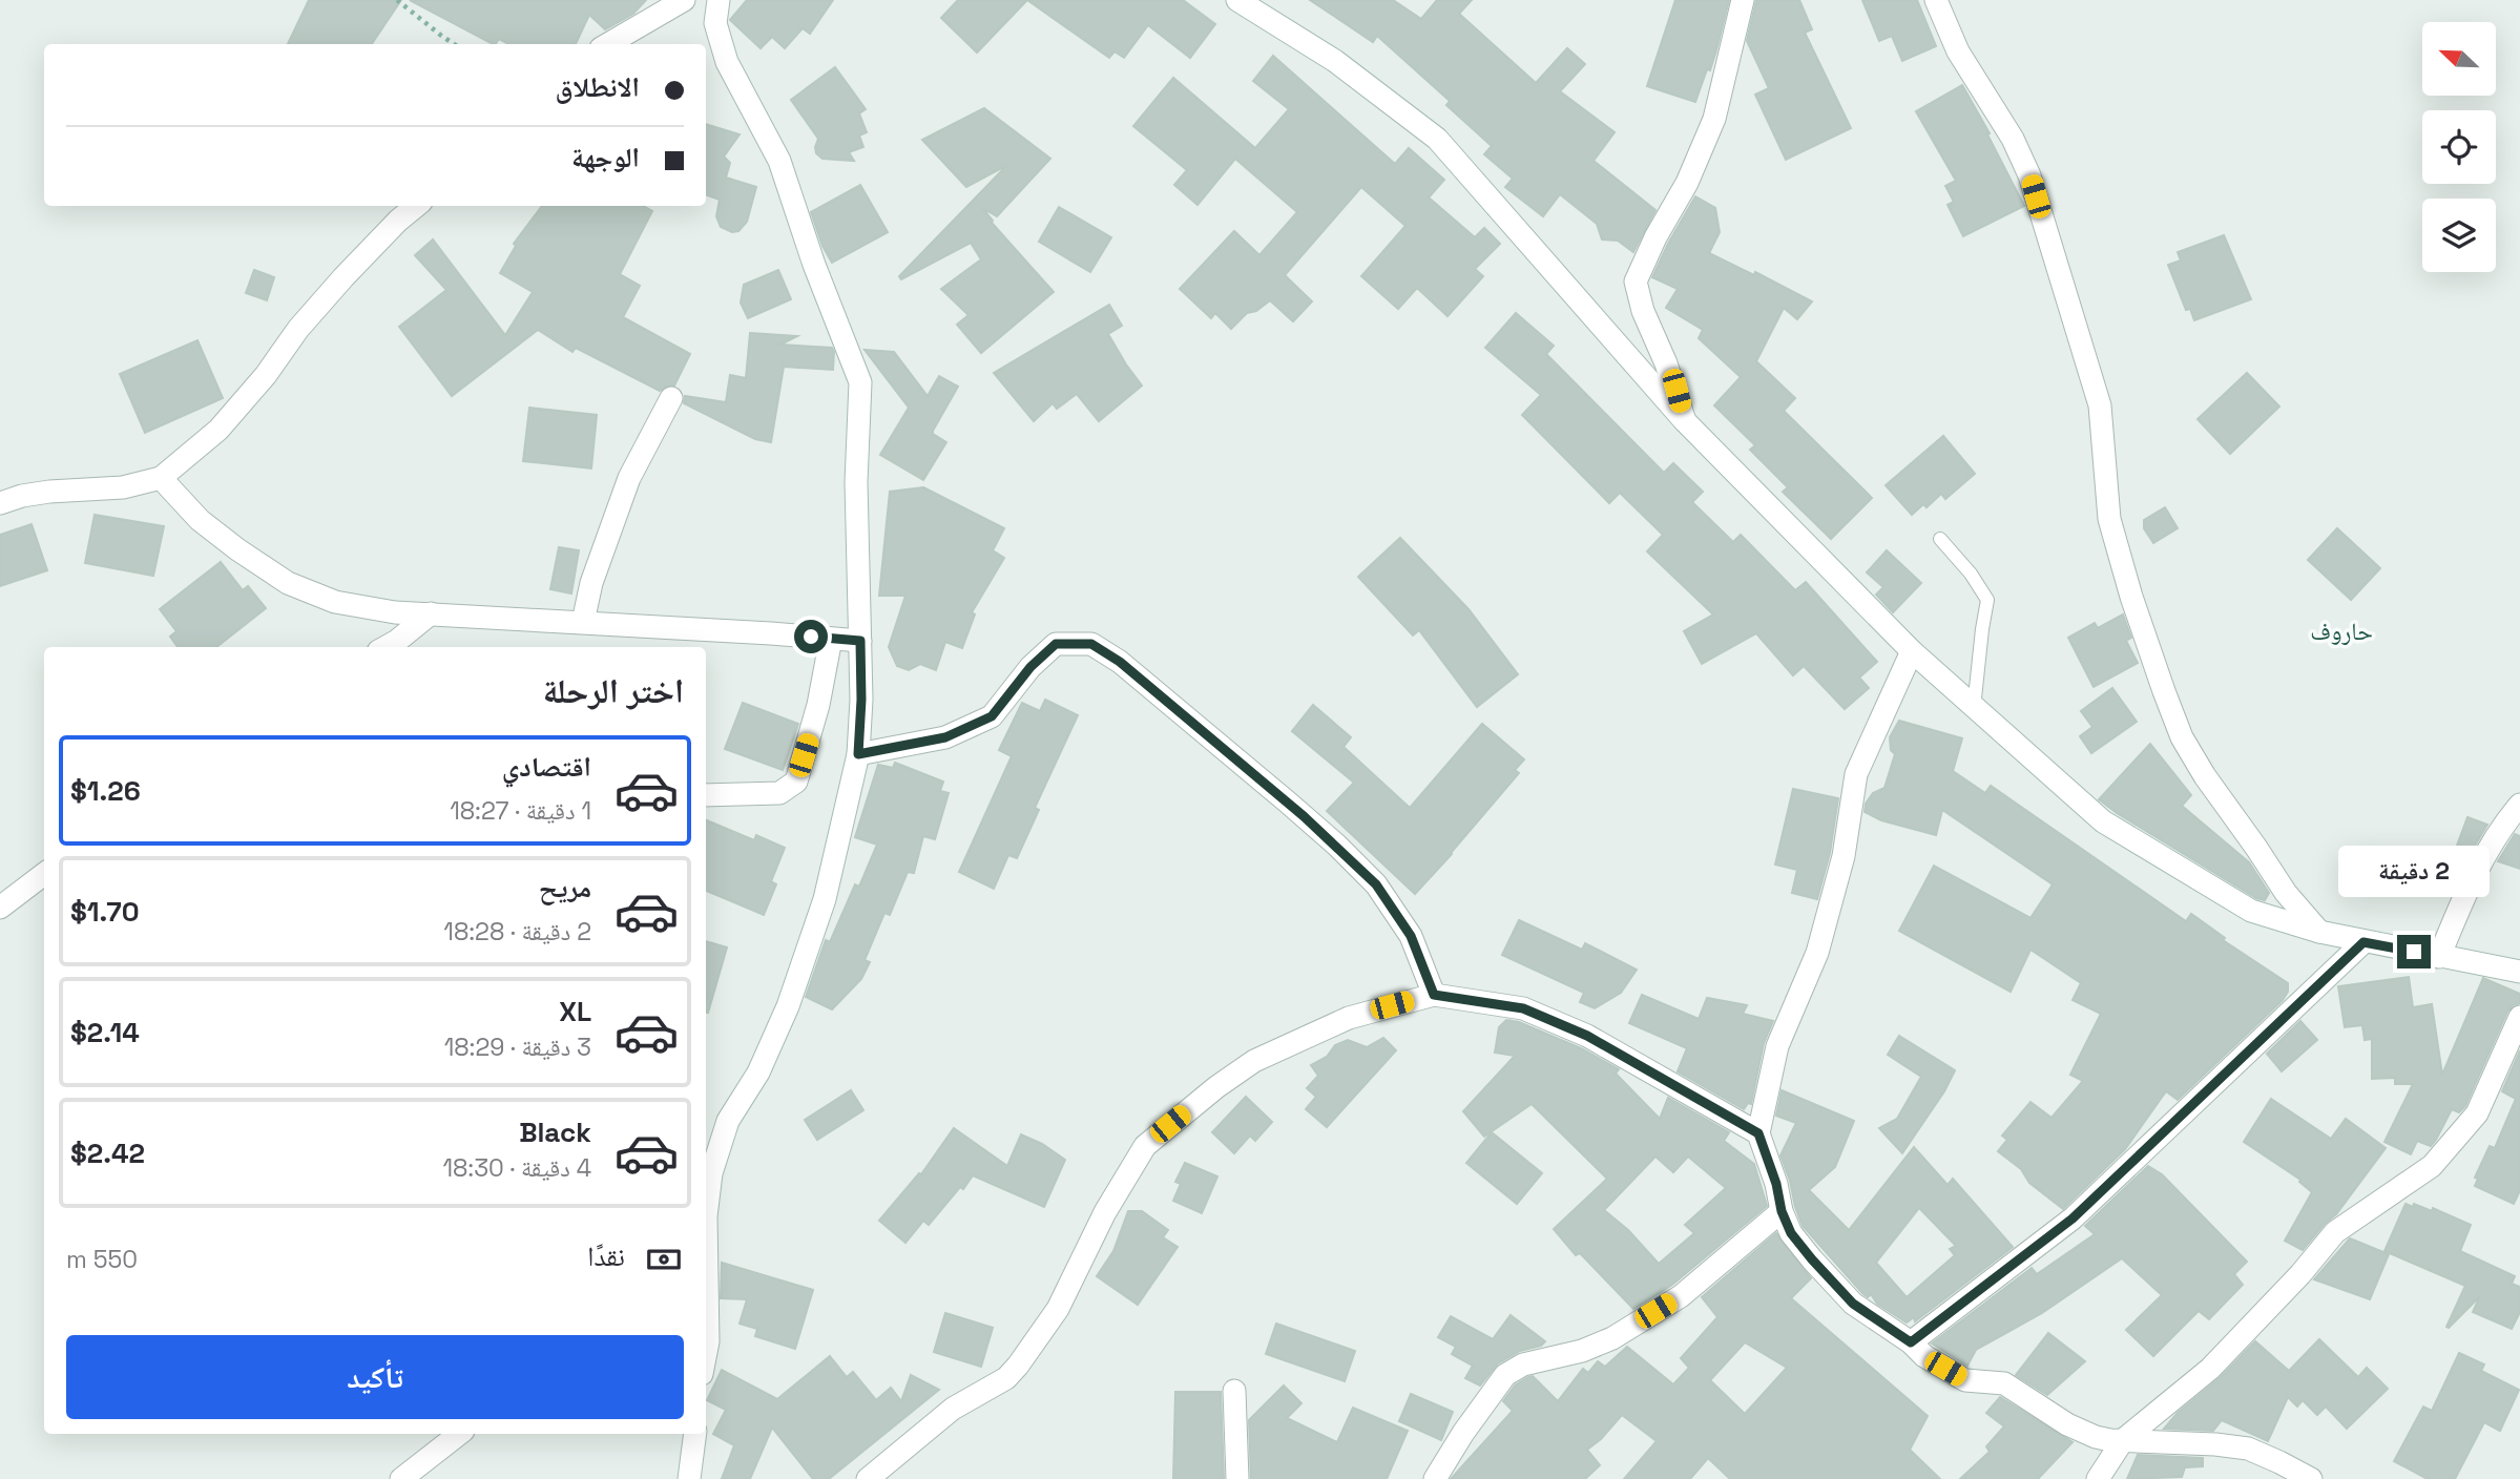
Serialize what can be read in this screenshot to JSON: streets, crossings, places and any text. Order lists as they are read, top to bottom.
{
  "districts": ["حاروف"],
  "north": "top left",
  "page": {
    "banner": ["الانطلاق", "الوجهة"],
    "heading": "اختر الرحلة",
    "list": [
      {
        "name": "اقتصادي",
        "note": "1 دقيقة · 18:27",
        "value": "$1.26"
      },
      {
        "name": "مريح",
        "note": "2 دقيقة · 18:28",
        "value": "$1.70"
      },
      {
        "name": "XL",
        "note": "3 دقيقة · 18:29",
        "value": "$2.14"
      },
      {
        "name": "Black",
        "note": "4 دقيقة · 18:30",
        "value": "$2.42"
      }
    ],
    "bubble": "2 دقيقة",
    "pay": ["نقدًا", "550 m"],
    "buttons": "تأكيد"
  }
}
